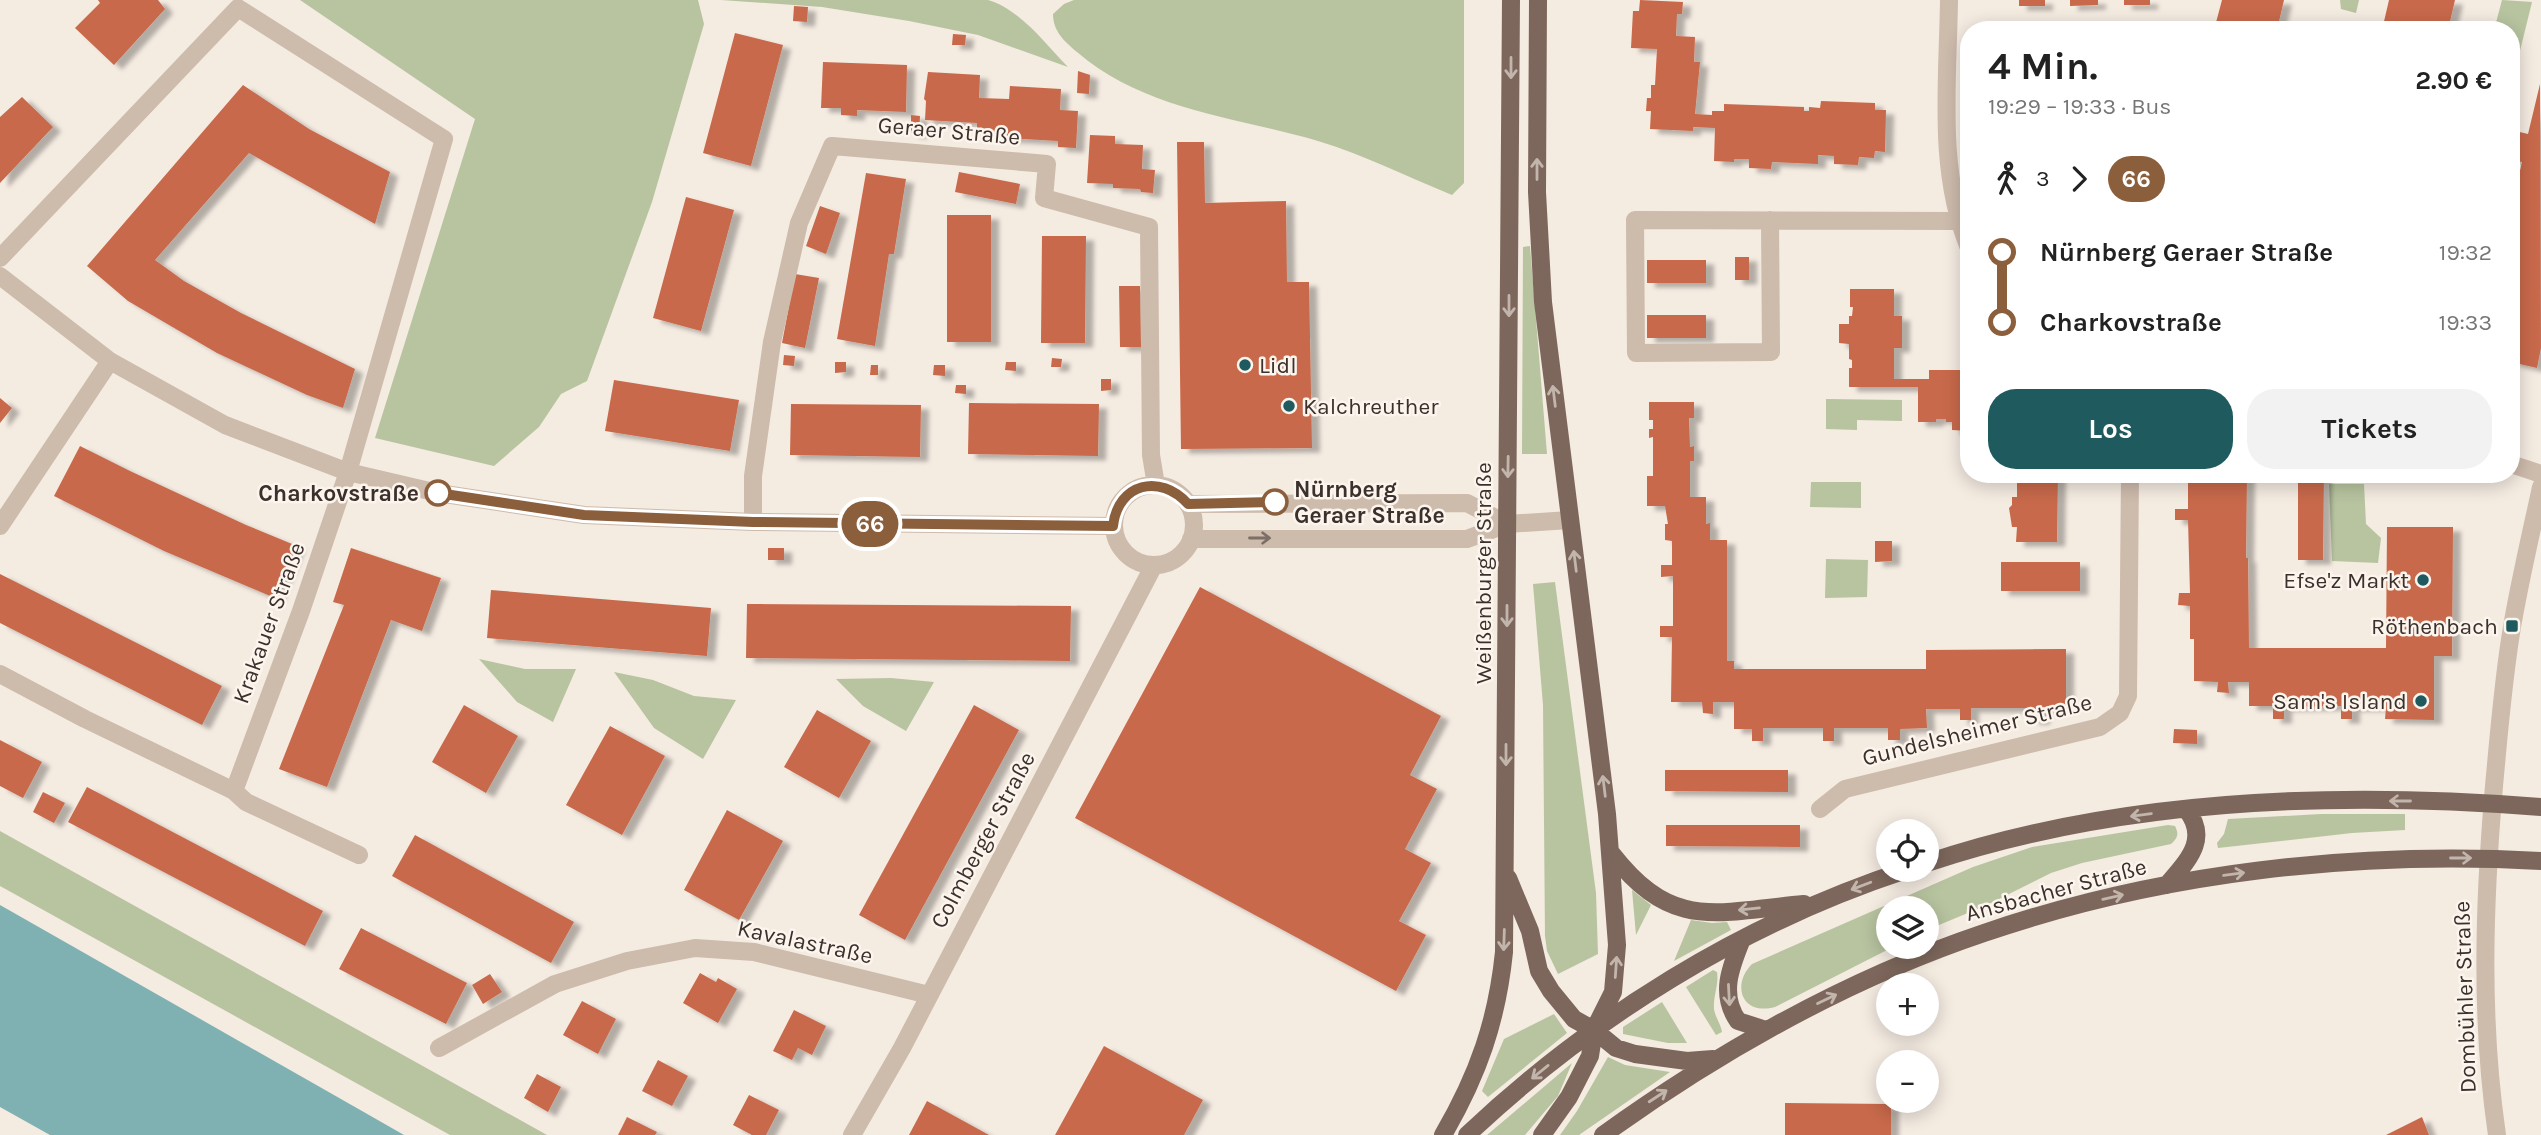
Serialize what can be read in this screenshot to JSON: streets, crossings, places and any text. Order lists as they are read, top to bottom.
{
  "streets": {
    "main road": ["Weißenburger Straße", "Ansbacher Straße"],
    "street": [
      "Geraer Straße",
      "Krakauer Straße",
      "Gundelsheimer Straße",
      "Colmberger Straße",
      "Kavalastraße",
      "Dombühler Straße"
    ]
  },
  "crossings": [
    ["Geraer Straße", "Colmberger Straße"],
    ["Colmberger Straße", "Kavalastraße"],
    ["Ansbacher Straße", "Dombühler Straße"]
  ],
  "places": {
    "other": [
      "Lidl",
      "Kalchreuther",
      "Charkovstraße",
      "Nürnberg Geraer Straße",
      "Efse'z Markt",
      "Sam's Island"
    ],
    "transit": ["Röthenbach"]
  },
  "lines": ["bus line 66"],
  "page": {
    "on_map": "66",
    "heading": ["4 Min.", "19:29 – 19:33 · Bus", "2.90 €"],
    "legs": ["3", "66"],
    "list": [
      {
        "name": "Nürnberg Geraer Straße",
        "value": "19:32"
      },
      {
        "name": "Charkovstraße",
        "value": "19:33"
      }
    ],
    "buttons": ["Los", "Tickets"],
    "map_buttons": ["+", "−"]
  }
}
